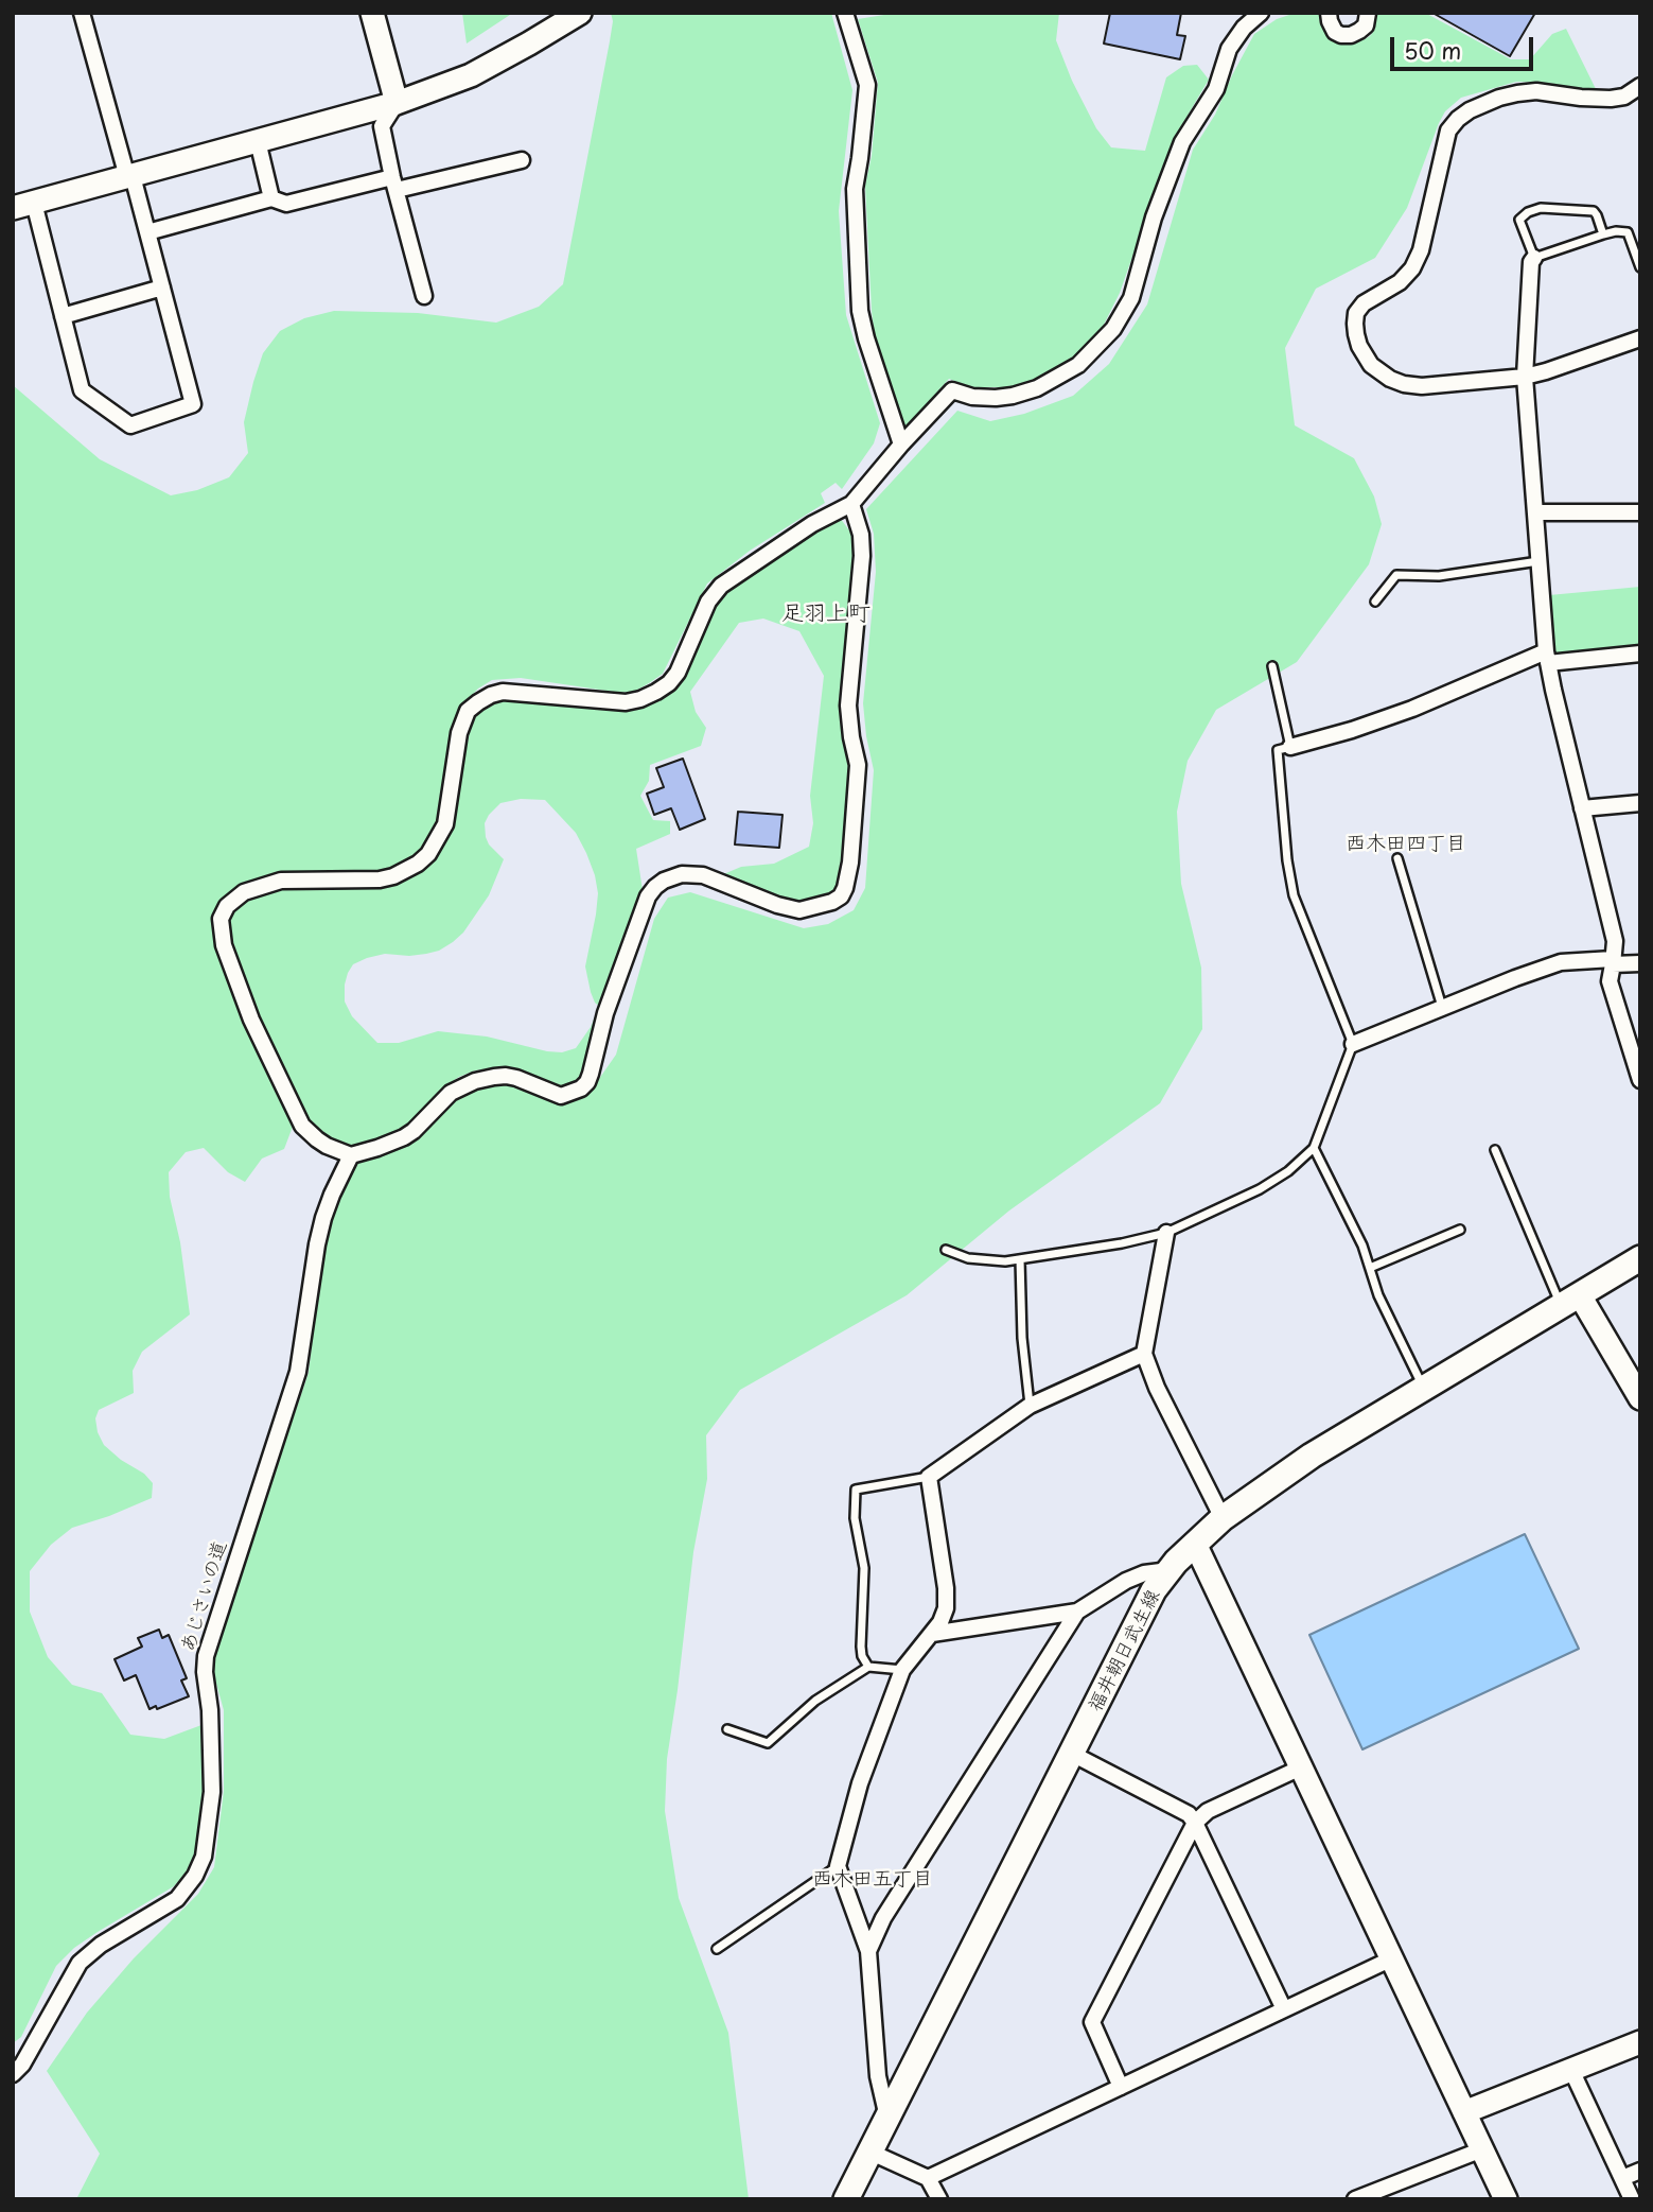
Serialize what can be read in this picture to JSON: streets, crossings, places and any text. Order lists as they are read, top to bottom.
{
  "streets": {
    "main road": ["福井朝日武生線"],
    "street": ["あじさいの道"]
  },
  "districts": ["足羽上町", "西木田四丁目", "西木田五丁目"],
  "scale_bar": "50 m"
}
